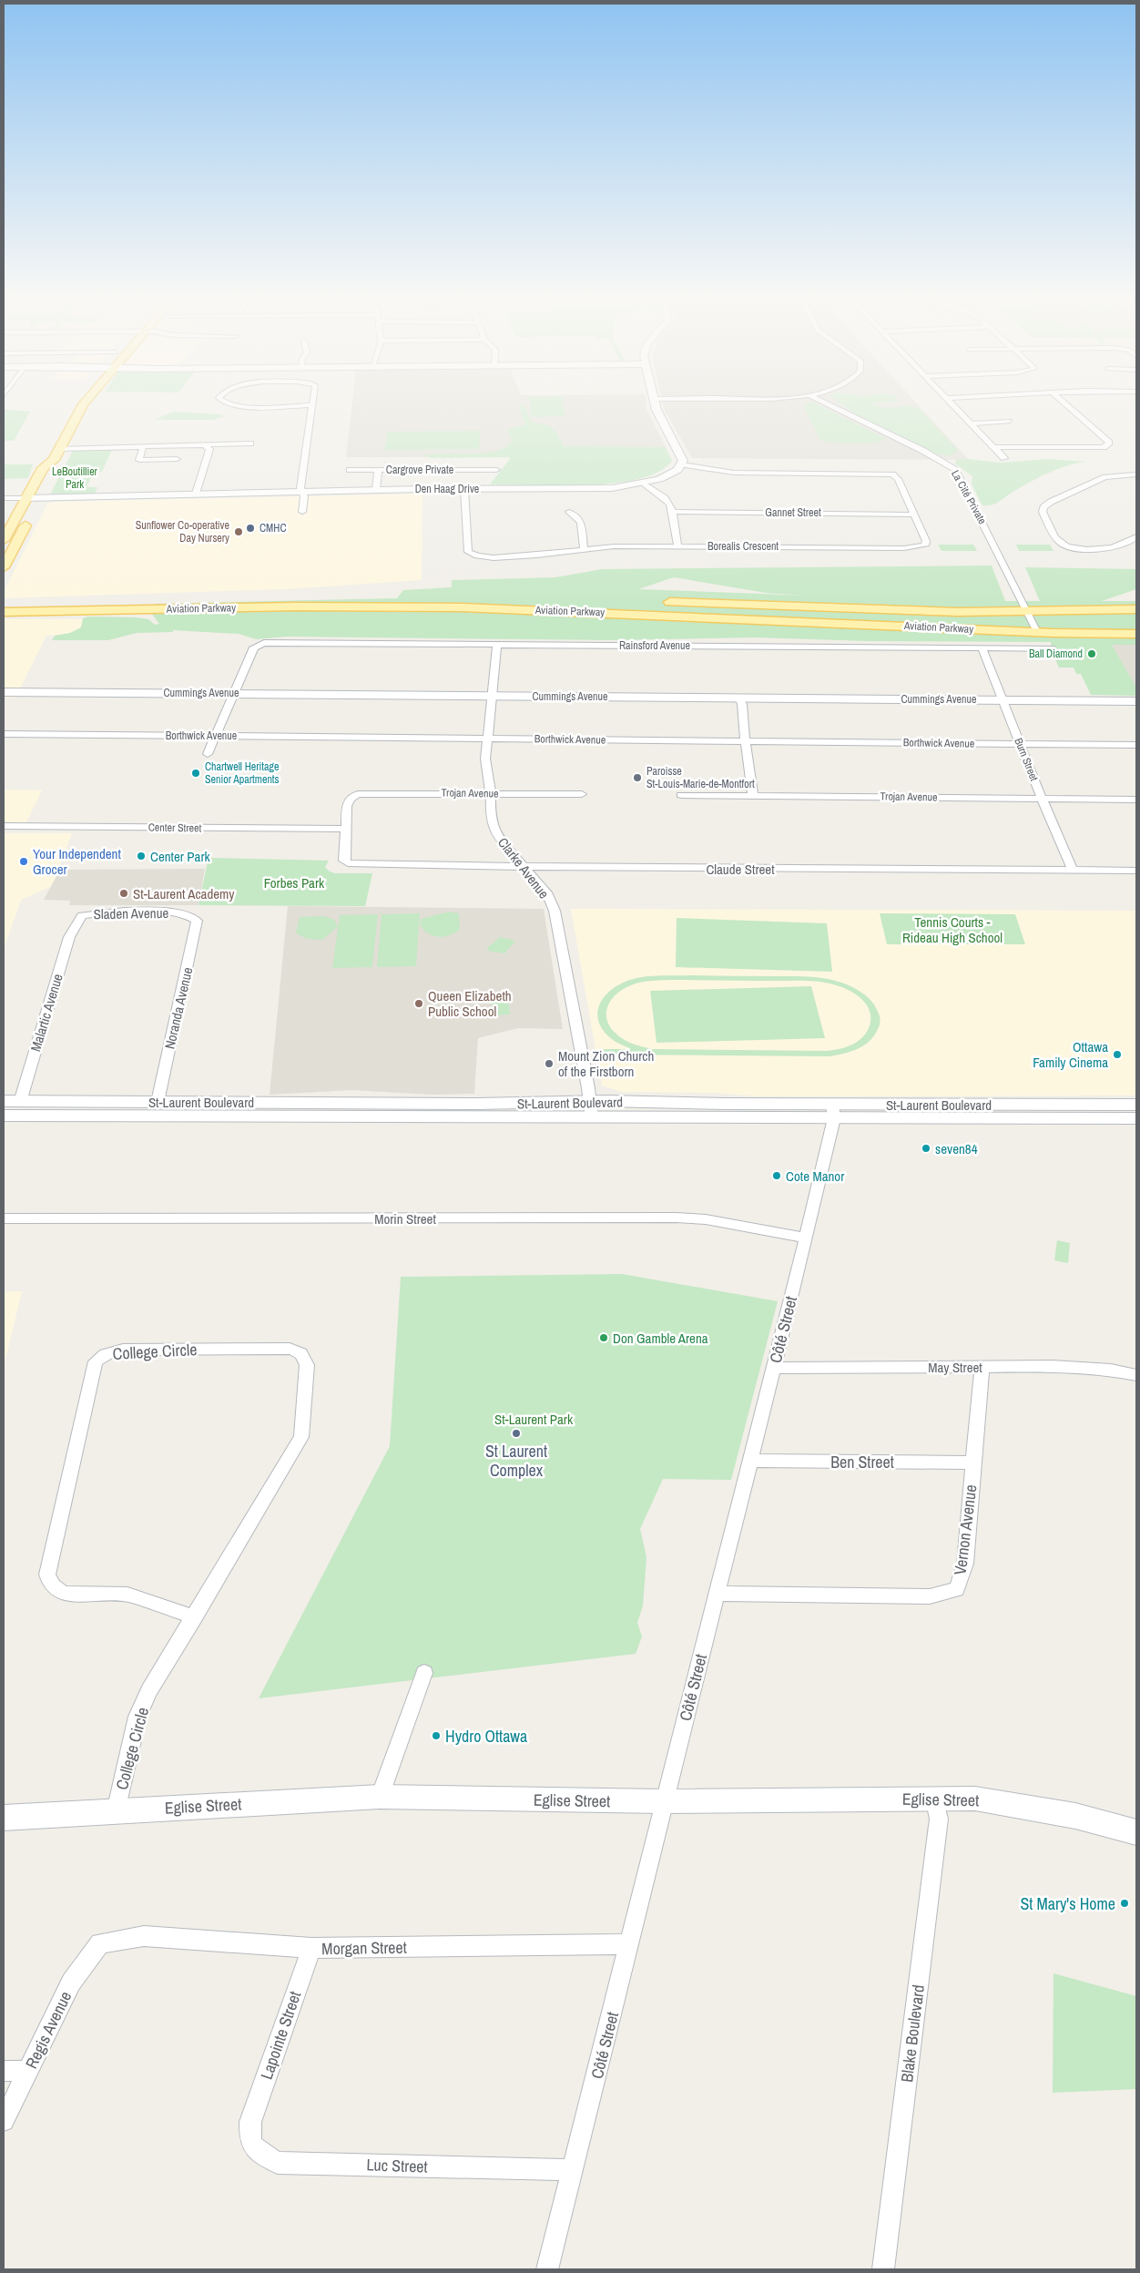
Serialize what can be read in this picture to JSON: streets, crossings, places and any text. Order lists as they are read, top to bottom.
{
  "streets": {
    "main road": ["Aviation Parkway"],
    "street": [
      "Cargrove Private",
      "Den Haag Drive",
      "La Cité Private",
      "Gannet Street",
      "Borealis Crescent",
      "Rainsford Avenue",
      "Cummings Avenue",
      "Borthwick Avenue",
      "Burn Street",
      "Trojan Avenue",
      "Center Street",
      "Clarke Avenue",
      "Claude Street",
      "Sladen Avenue",
      "Noranda Avenue",
      "Malartic Avenue",
      "St-Laurent Boulevard",
      "Morin Street",
      "Côté Street",
      "College Circle",
      "May Street",
      "Ben Street",
      "Vernon Avenue",
      "Eglise Street",
      "Morgan Street",
      "Regis Avenue",
      "Blake Boulevard",
      "Lapointe Street",
      "Luc Street"
    ]
  },
  "crossings": [
    ["Cargrove Private", "Den Haag Drive"],
    ["Cargrove Private", "Borealis Crescent"],
    ["Den Haag Drive", "Borealis Crescent"],
    ["La Cité Private", "Aviation Parkway"],
    ["Gannet Street", "Borealis Crescent"],
    ["Rainsford Avenue", "Cummings Avenue"],
    ["Rainsford Avenue", "Burn Street"],
    ["Rainsford Avenue", "Clarke Avenue"],
    ["Cummings Avenue", "Burn Street"],
    ["Cummings Avenue", "Clarke Avenue"],
    ["Borthwick Avenue", "Burn Street"],
    ["Borthwick Avenue", "Clarke Avenue"],
    ["Burn Street", "Trojan Avenue"],
    ["Burn Street", "Claude Street"],
    ["Trojan Avenue", "Center Street"],
    ["Trojan Avenue", "Clarke Avenue"],
    ["Trojan Avenue", "Claude Street"],
    ["Center Street", "Claude Street"],
    ["Clarke Avenue", "Claude Street"],
    ["Clarke Avenue", "St-Laurent Boulevard"],
    ["Sladen Avenue", "Noranda Avenue"],
    ["Sladen Avenue", "Malartic Avenue"],
    ["Noranda Avenue", "St-Laurent Boulevard"],
    ["Malartic Avenue", "St-Laurent Boulevard"],
    ["St-Laurent Boulevard", "Côté Street"],
    ["Morin Street", "Côté Street"],
    ["Côté Street", "May Street"],
    ["Côté Street", "Ben Street"],
    ["Côté Street", "Vernon Avenue"],
    ["Côté Street", "Eglise Street"],
    ["Côté Street", "Morgan Street"],
    ["Côté Street", "Luc Street"],
    ["College Circle", "Eglise Street"],
    ["May Street", "Vernon Avenue"],
    ["Ben Street", "Vernon Avenue"],
    ["Eglise Street", "Blake Boulevard"],
    ["Morgan Street", "Regis Avenue"],
    ["Morgan Street", "Lapointe Street"],
    ["Lapointe Street", "Luc Street"]
  ],
  "parks": [
    "LeBoutillier Park",
    "Forbes Park",
    "Tennis Courts - Rideau High School",
    "St-Laurent Park"
  ],
  "places": [
    "CMHC",
    "Sunflower Co-operative Day Nursery",
    "Ball Diamond",
    "Chartwell Heritage Senior Apartments",
    "Paroisse St-Louis-Marie-de-Montfort",
    "Center Park",
    "Your Independent Grocer",
    "St-Laurent Academy",
    "Queen Elizabeth Public School",
    "Ottawa Family Cinema",
    "Mount Zion Church of the Firstborn",
    "seven84",
    "Cote Manor",
    "Don Gamble Arena",
    "St Laurent Complex",
    "Hydro Ottawa",
    "St Mary's Home"
  ]
}
